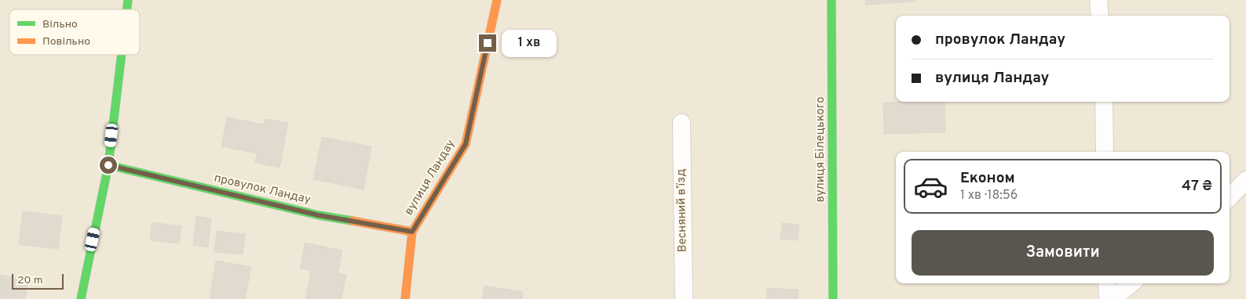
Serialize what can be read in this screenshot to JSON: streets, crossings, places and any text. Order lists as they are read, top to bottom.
{
  "streets": {
    "street": [
      "вулиця Білецького",
      "вулиця Ландау",
      "провулок Ландау",
      "Весняний вʼїзд"
    ]
  },
  "crossings": [
    ["вулиця Ландау", "провулок Ландау"]
  ],
  "legend": ["Вільно", "Повільно"],
  "scale_bar": "20 m",
  "page": {
    "banner": ["провулок Ландау", "вулиця Ландау"],
    "bubble": "1 хв",
    "list": [
      {
        "name": "Економ",
        "note": "1 хв · 18:56",
        "value": "47 ₴"
      }
    ],
    "buttons": "Замовити",
    "scale": "20 m"
  }
}
